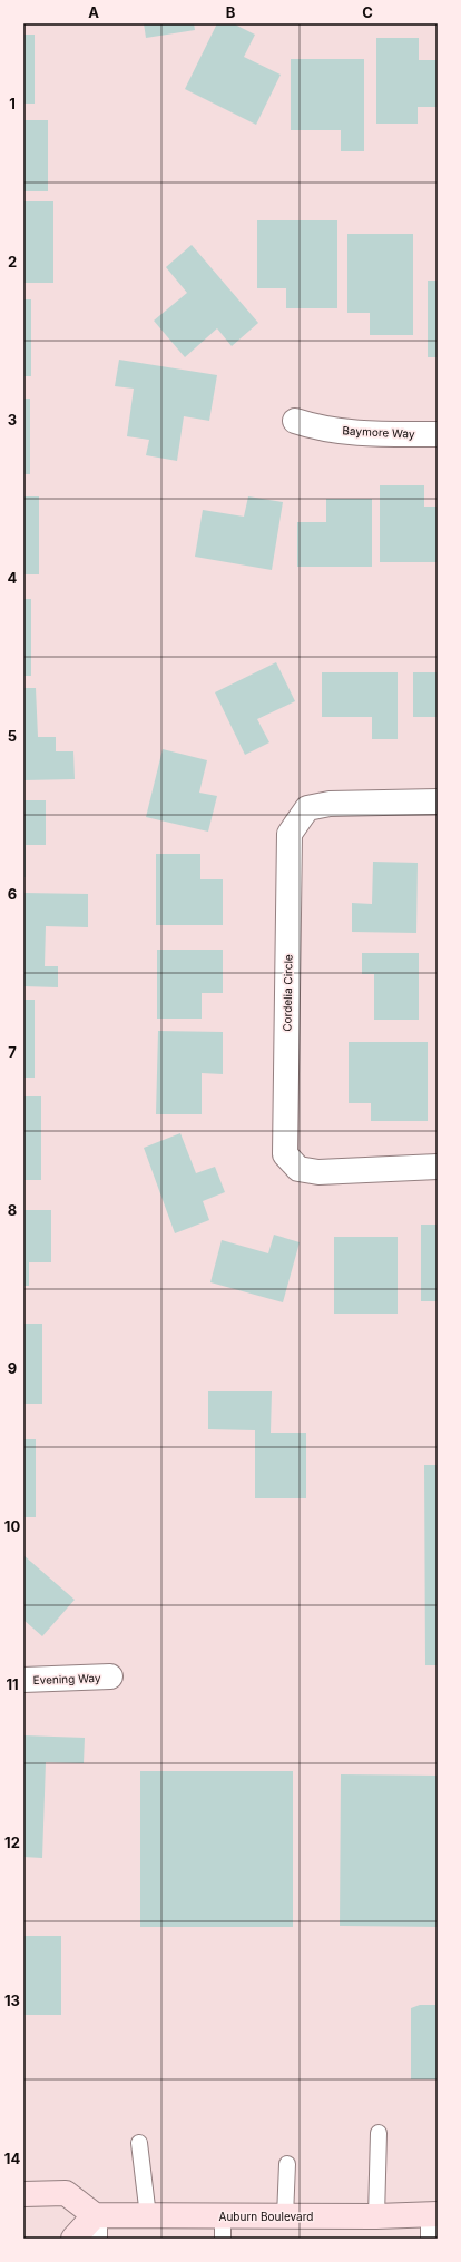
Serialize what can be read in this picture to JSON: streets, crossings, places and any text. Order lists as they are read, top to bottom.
{
  "streets": {
    "main road": ["Auburn Boulevard"],
    "street": ["Baymore Way", "Cordelia Circle", "Evening Way"]
  },
  "grid": {
    "columns": ["A", "B", "C"],
    "rows": [
      "1",
      "2",
      "3",
      "4",
      "5",
      "6",
      "7",
      "8",
      "9",
      "10",
      "11",
      "12",
      "13",
      "14"
    ]
  }
}
